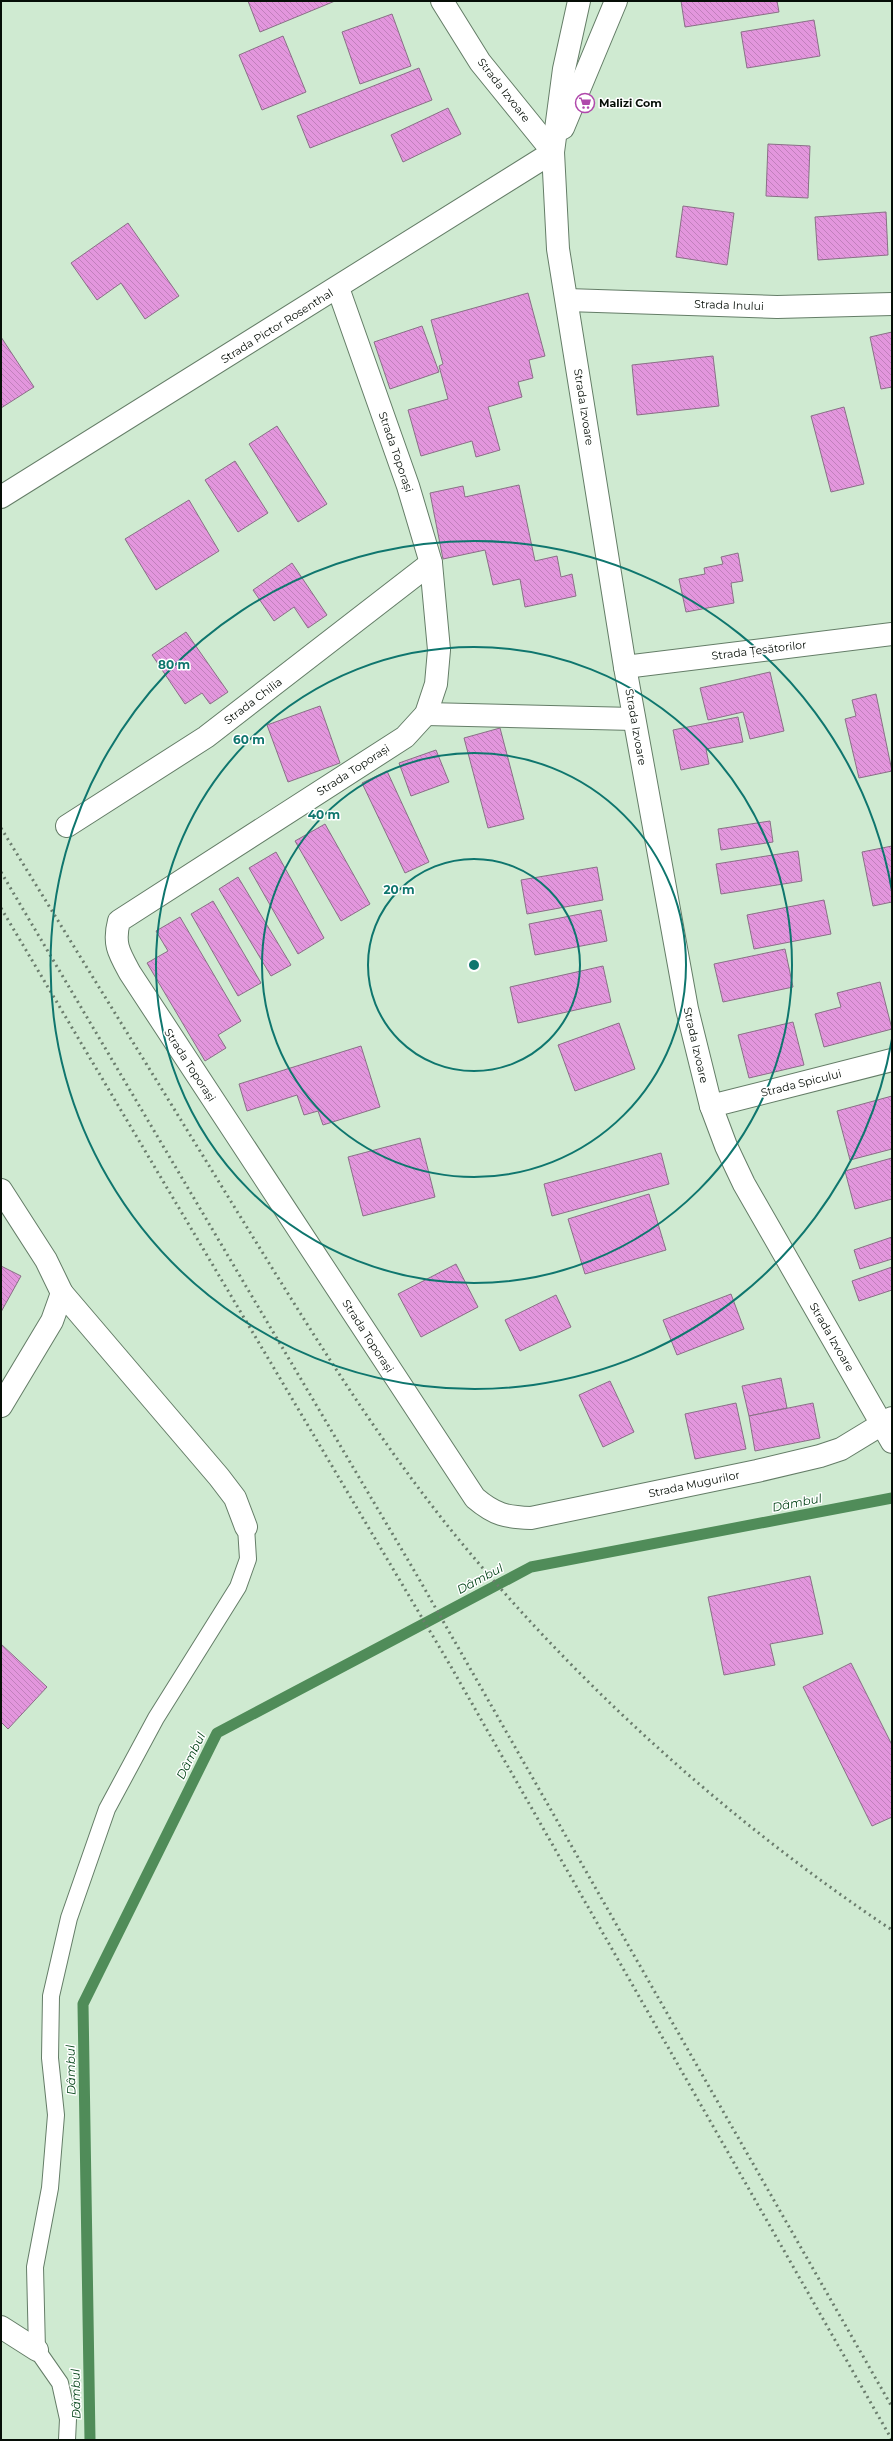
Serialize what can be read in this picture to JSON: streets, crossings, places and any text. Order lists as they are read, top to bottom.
{
  "streets": {
    "street": [
      "Strada Izvoare",
      "Strada Inului",
      "Strada Pictor Rosenthal",
      "Strada Toporași",
      "Strada Țesătorilor",
      "Strada Chilia",
      "Strada Spicului",
      "Strada Mugurilor"
    ]
  },
  "crossings": [
    ["Strada Izvoare", "Strada Inului"],
    ["Strada Izvoare", "Strada Pictor Rosenthal"],
    ["Strada Izvoare", "Strada Țesătorilor"],
    ["Strada Izvoare", "Strada Spicului"],
    ["Strada Izvoare", "Strada Mugurilor"],
    ["Strada Pictor Rosenthal", "Strada Toporași"],
    ["Strada Toporași", "Strada Chilia"],
    ["Strada Toporași", "Strada Mugurilor"]
  ],
  "water": ["Dâmbul"],
  "places": {
    "supermarket": ["Malizi Com"]
  },
  "rings": [
    "80 m",
    "60 m",
    "40 m",
    "20 m"
  ]
}
